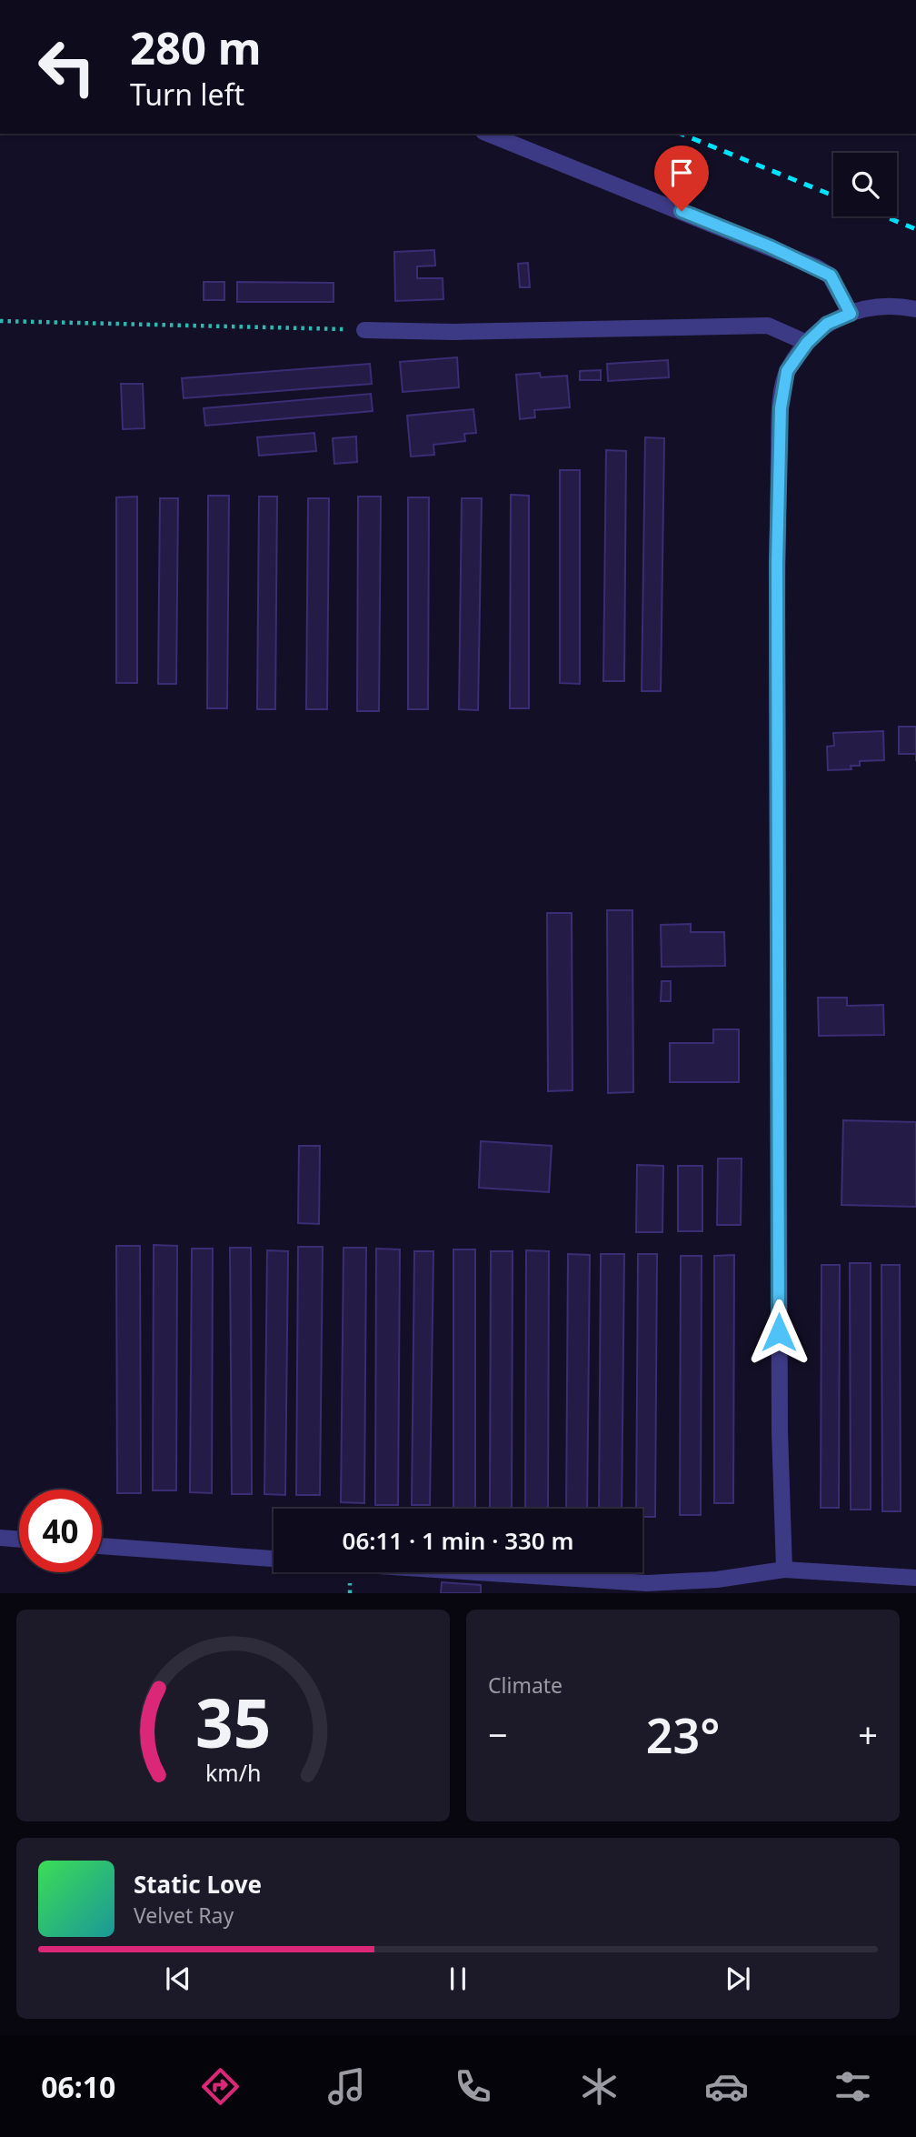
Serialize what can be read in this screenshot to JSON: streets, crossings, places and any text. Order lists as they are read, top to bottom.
{
  "page": {
    "turn": ["280 m", "Turn left"],
    "limit": "40",
    "trip": "06:11 · 1 min · 330 m",
    "tile": "Climate",
    "heat": ["−", "23°", "+"],
    "song": ["Static Love", "Velvet Ray"],
    "tabs": "06:10",
    "gauge": ["35", "km/h"]
  }
}
